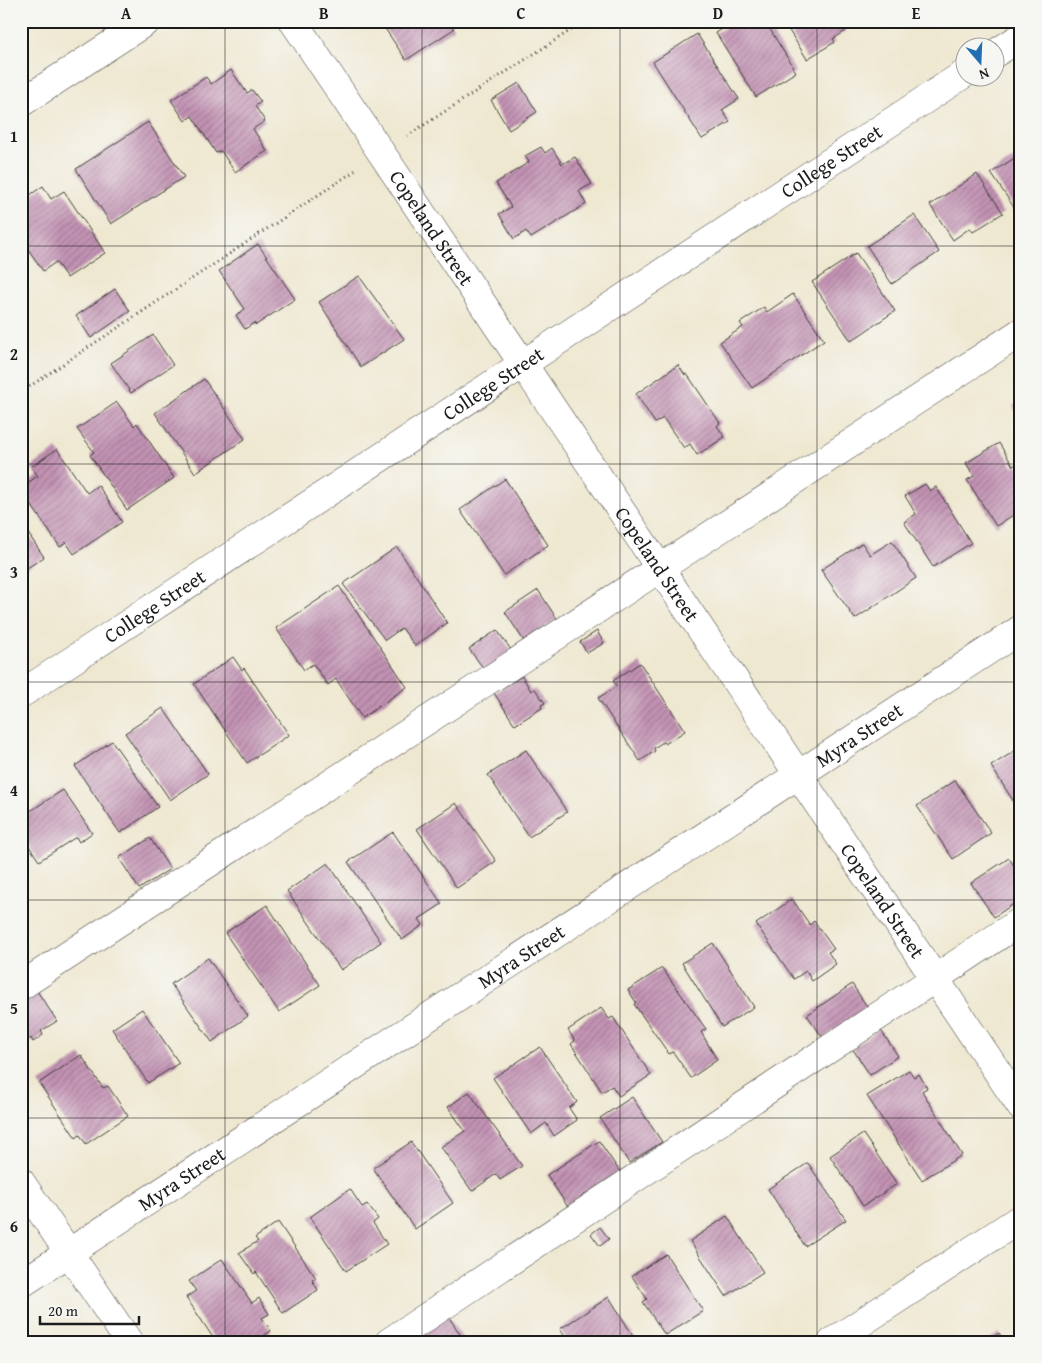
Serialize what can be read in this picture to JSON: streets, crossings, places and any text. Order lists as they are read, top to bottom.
{
  "streets": {
    "street": ["College Street", "Copeland Street", "Myra Street"]
  },
  "crossings": [
    ["College Street", "Copeland Street"],
    ["Copeland Street", "Myra Street"]
  ],
  "scale_bar": "20 m",
  "north": "bottom",
  "grid": {
    "columns": [
      "A",
      "B",
      "C",
      "D",
      "E"
    ],
    "rows": [
      "1",
      "2",
      "3",
      "4",
      "5",
      "6"
    ]
  }
}
